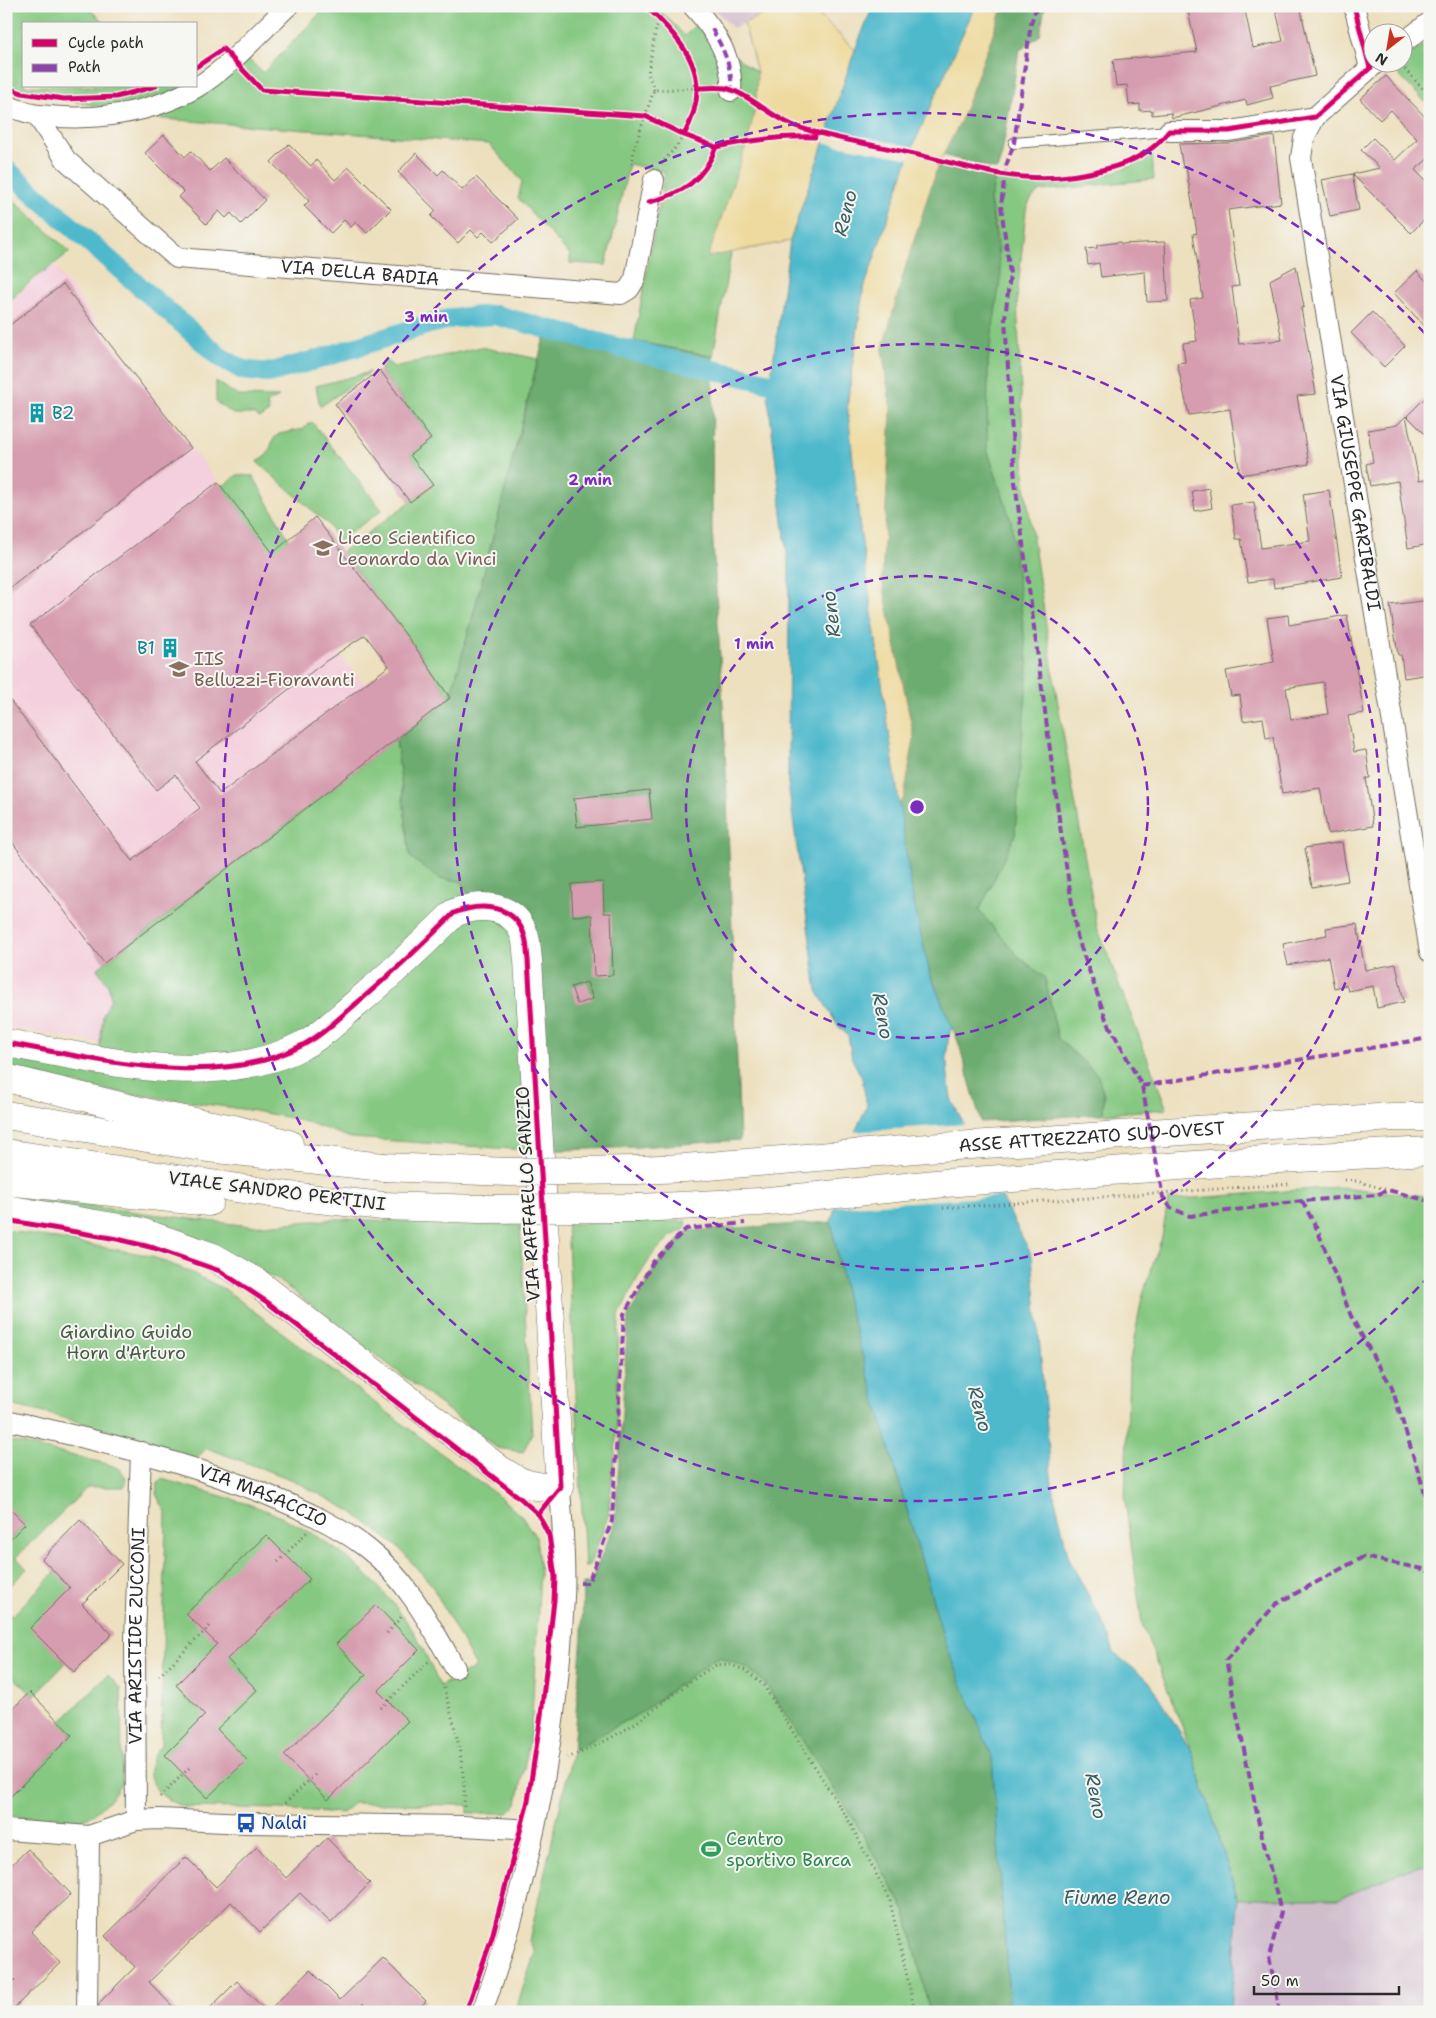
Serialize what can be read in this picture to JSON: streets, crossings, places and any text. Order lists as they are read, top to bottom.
{
  "streets": {
    "main road": ["ASSE ATTREZZATO SUD-OVEST", "VIALE SANDRO PERTINI", "VIA RAFFAELLO SANZIO"],
    "street": [
      "VIA DELLA BADIA",
      "VIA GIUSEPPE GARIBALDI",
      "VIA MASACCIO",
      "VIA ARISTIDE ZUCCONI"
    ]
  },
  "crossings": [
    ["ASSE ATTREZZATO SUD-OVEST", "VIALE SANDRO PERTINI"],
    ["VIA MASACCIO", "VIA ARISTIDE ZUCCONI"]
  ],
  "water": ["Reno", "Fiume Reno"],
  "parks": ["Giardino Guido Horn d'Arturo"],
  "places": {
    "building": ["B2", "B1"],
    "school or university": ["Liceo Scientifico Leonardo da Vinci", "IIS Belluzzi-Fioravanti"],
    "bus stop": ["Naldi"],
    "sports": ["Centro sportivo Barca"]
  },
  "legend": ["Cycle path", "Path"],
  "scale_bar": "50 m",
  "north": "bottom left",
  "rings": ["3 min", "2 min", "1 min"]
}
